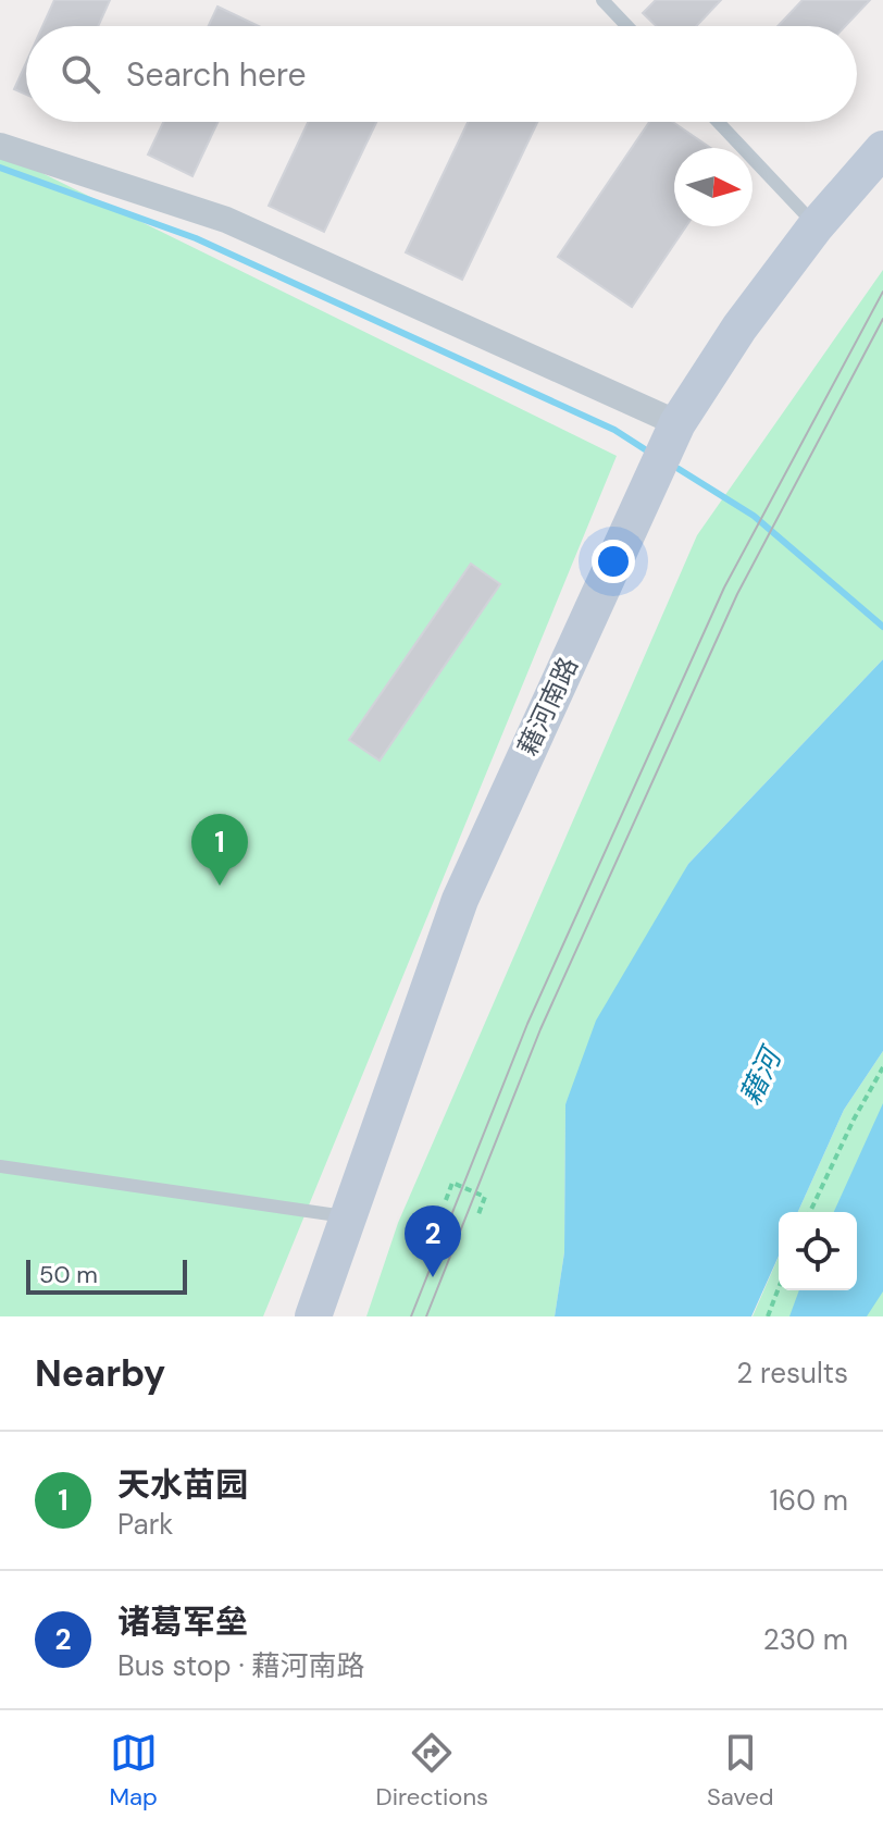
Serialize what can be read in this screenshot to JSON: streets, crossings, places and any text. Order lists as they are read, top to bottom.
{
  "streets": {
    "main road": ["藉河南路"]
  },
  "water": ["藉河"],
  "scale_bar": "50 m",
  "north": "right",
  "page": {
    "search": "Search here",
    "pins": ["1", "2"],
    "scale": "50 m",
    "heading": ["Nearby", "2 results"],
    "list": [
      {
        "mark": "1",
        "name": "天水苗园",
        "note": "Park",
        "value": "160 m"
      },
      {
        "mark": "2",
        "name": "诸葛军垒",
        "note": "Bus stop · 藉河南路",
        "value": "230 m"
      }
    ],
    "nav": ["Map", "Directions", "Saved"]
  }
}
